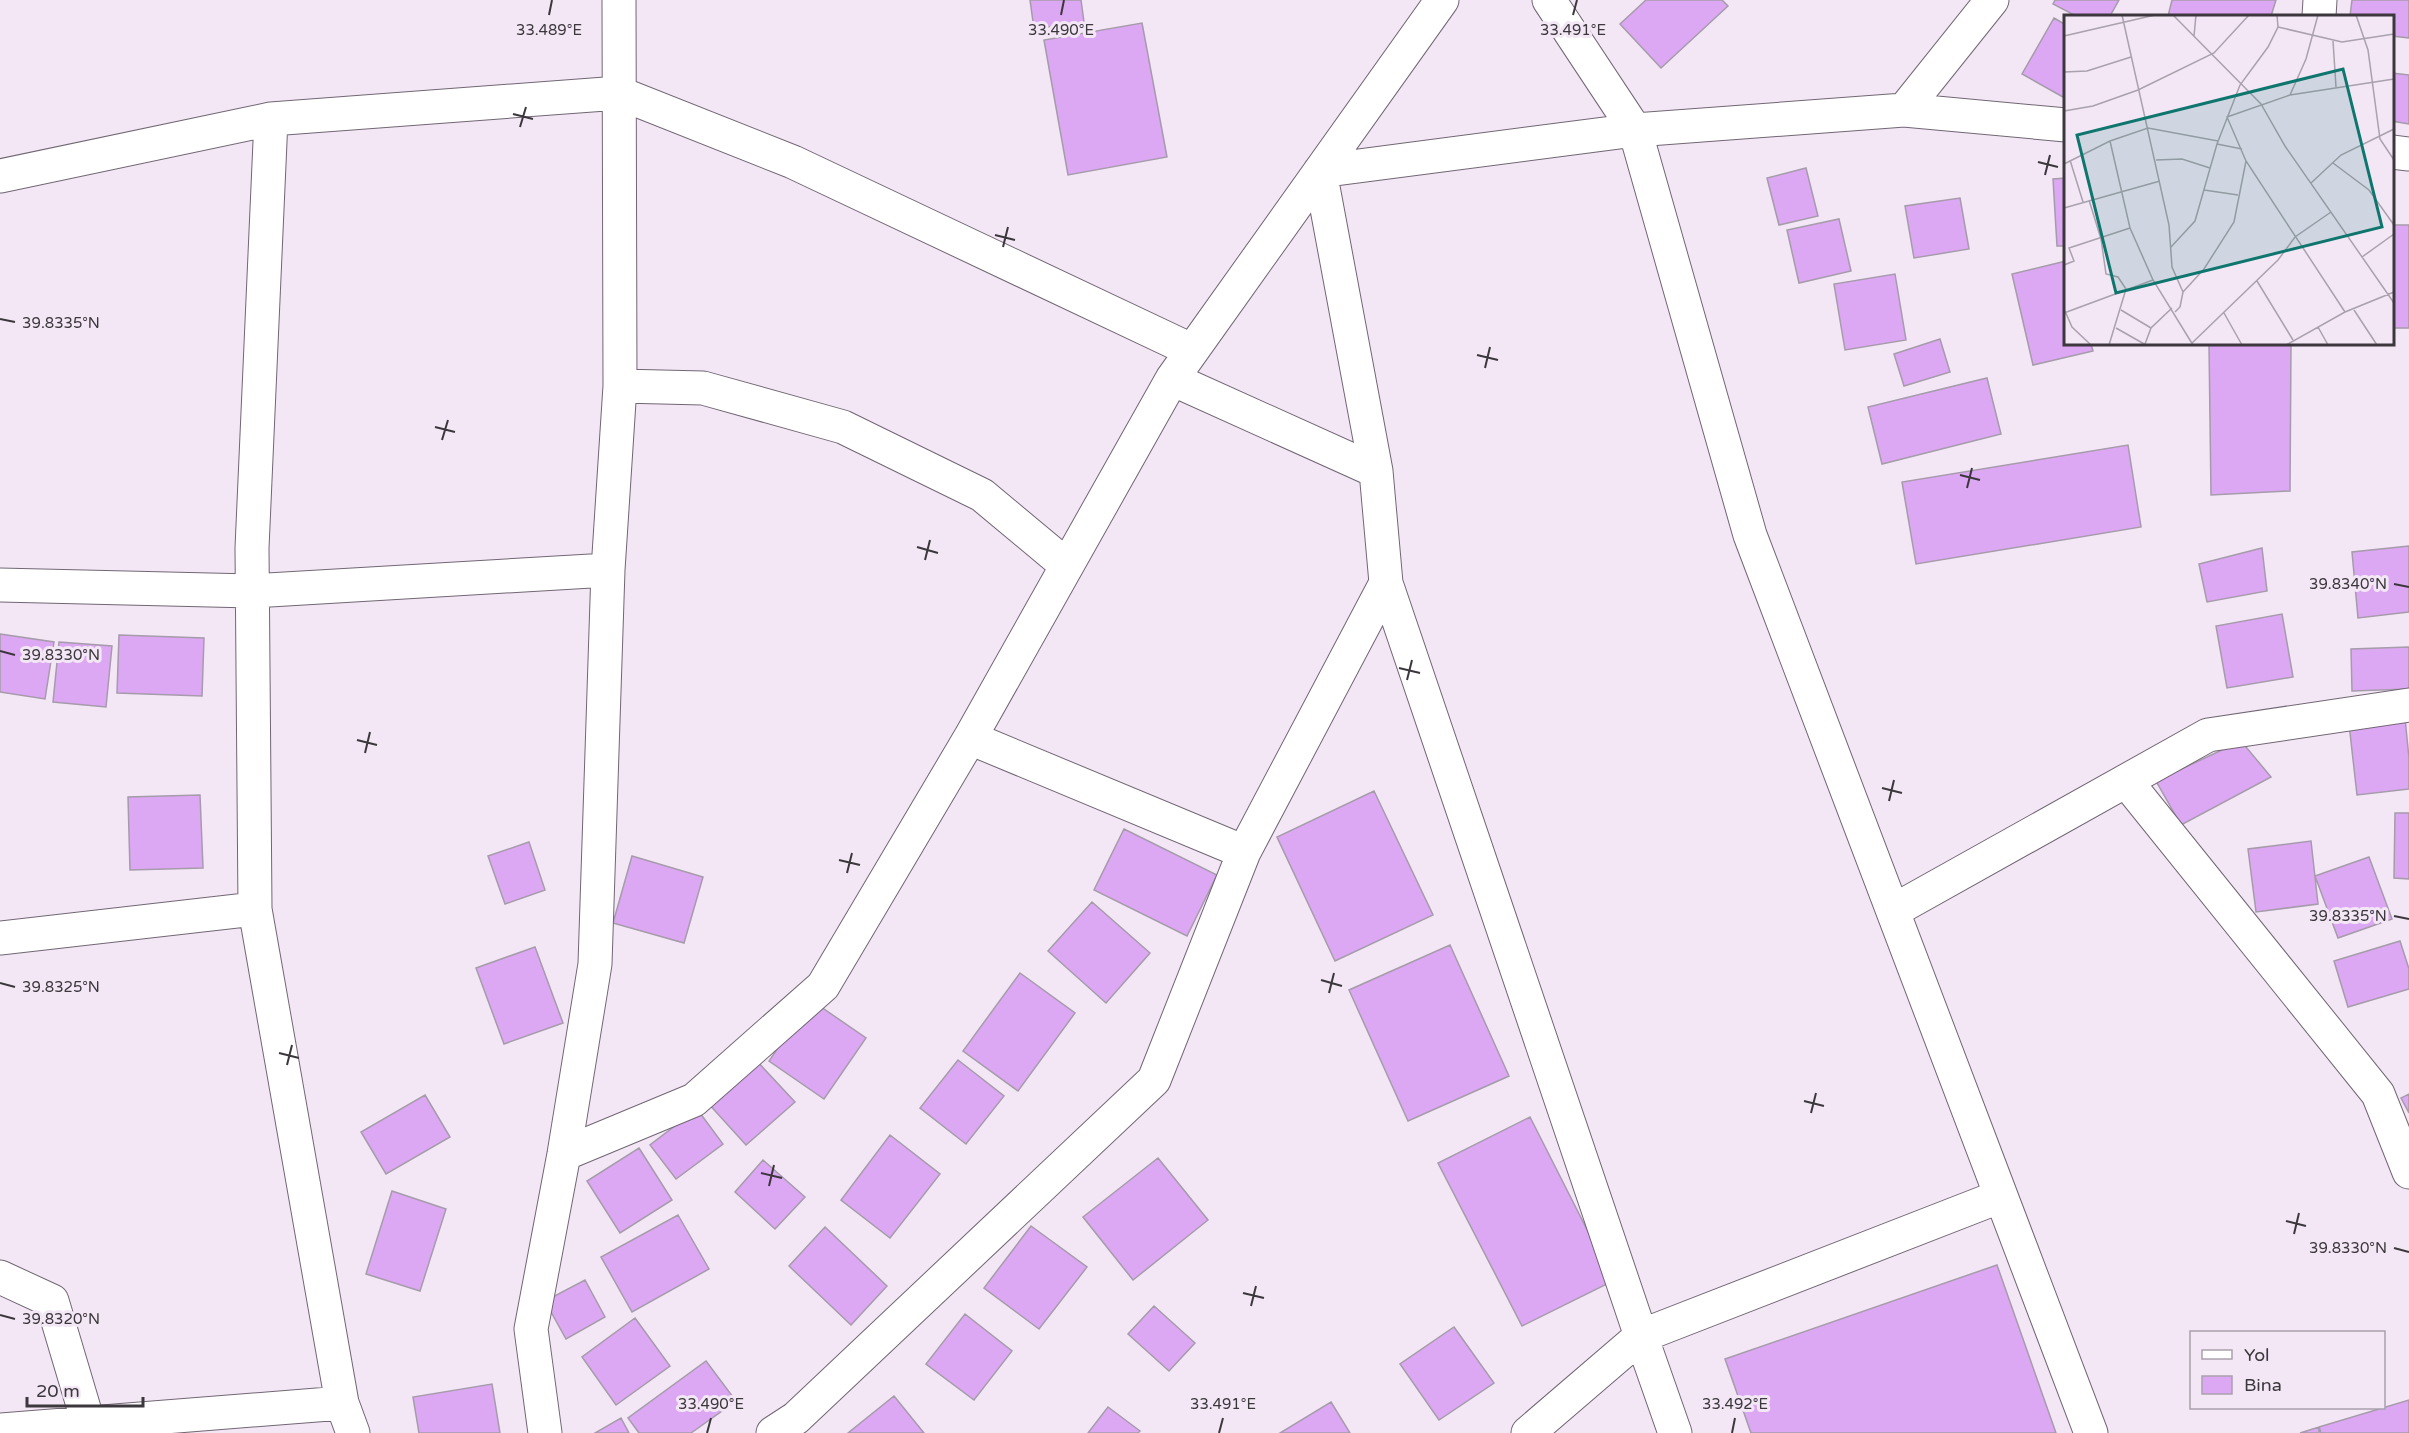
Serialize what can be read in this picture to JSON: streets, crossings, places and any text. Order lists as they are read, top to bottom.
{
  "legend": ["Yol", "Bina"],
  "scale_bar": "20 m",
  "coordinates": [
    "33.489°E",
    "33.490°E",
    "33.491°E",
    "39.8335°N",
    "39.8340°N",
    "39.8330°N",
    "39.8325°N",
    "39.8320°N",
    "33.492°E"
  ]
}
